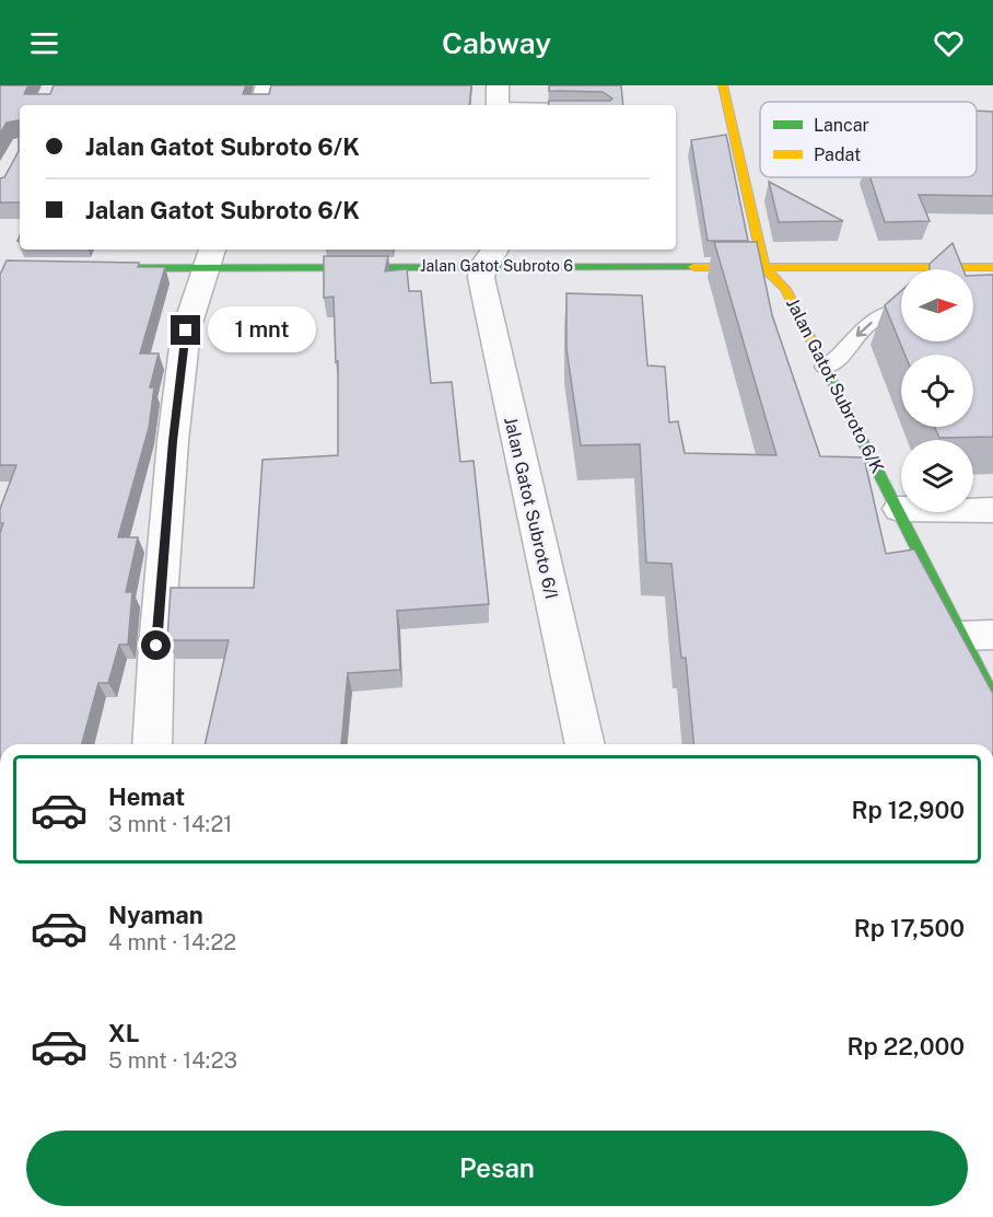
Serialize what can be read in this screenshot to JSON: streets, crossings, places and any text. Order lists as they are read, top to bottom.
{
  "streets": {
    "street": ["Jalan Gatot Subroto 6", "Jalan Gatot Subroto 6/K", "Jalan Gatot Subroto 6/I"]
  },
  "crossings": [
    ["Jalan Gatot Subroto 6", "Jalan Gatot Subroto 6/K"],
    ["Jalan Gatot Subroto 6", "Jalan Gatot Subroto 6/I"]
  ],
  "legend": ["Lancar", "Padat"],
  "north": "right",
  "page": {
    "header": "Cabway",
    "banner": ["Jalan Gatot Subroto 6/K", "Jalan Gatot Subroto 6/K"],
    "bubble": "1 mnt",
    "list": [
      {
        "name": "Hemat",
        "note": "3 mnt · 14:21",
        "value": "Rp 12,900"
      },
      {
        "name": "Nyaman",
        "note": "4 mnt · 14:22",
        "value": "Rp 17,500"
      },
      {
        "name": "XL",
        "note": "5 mnt · 14:23",
        "value": "Rp 22,000"
      }
    ],
    "buttons": "Pesan"
  }
}
